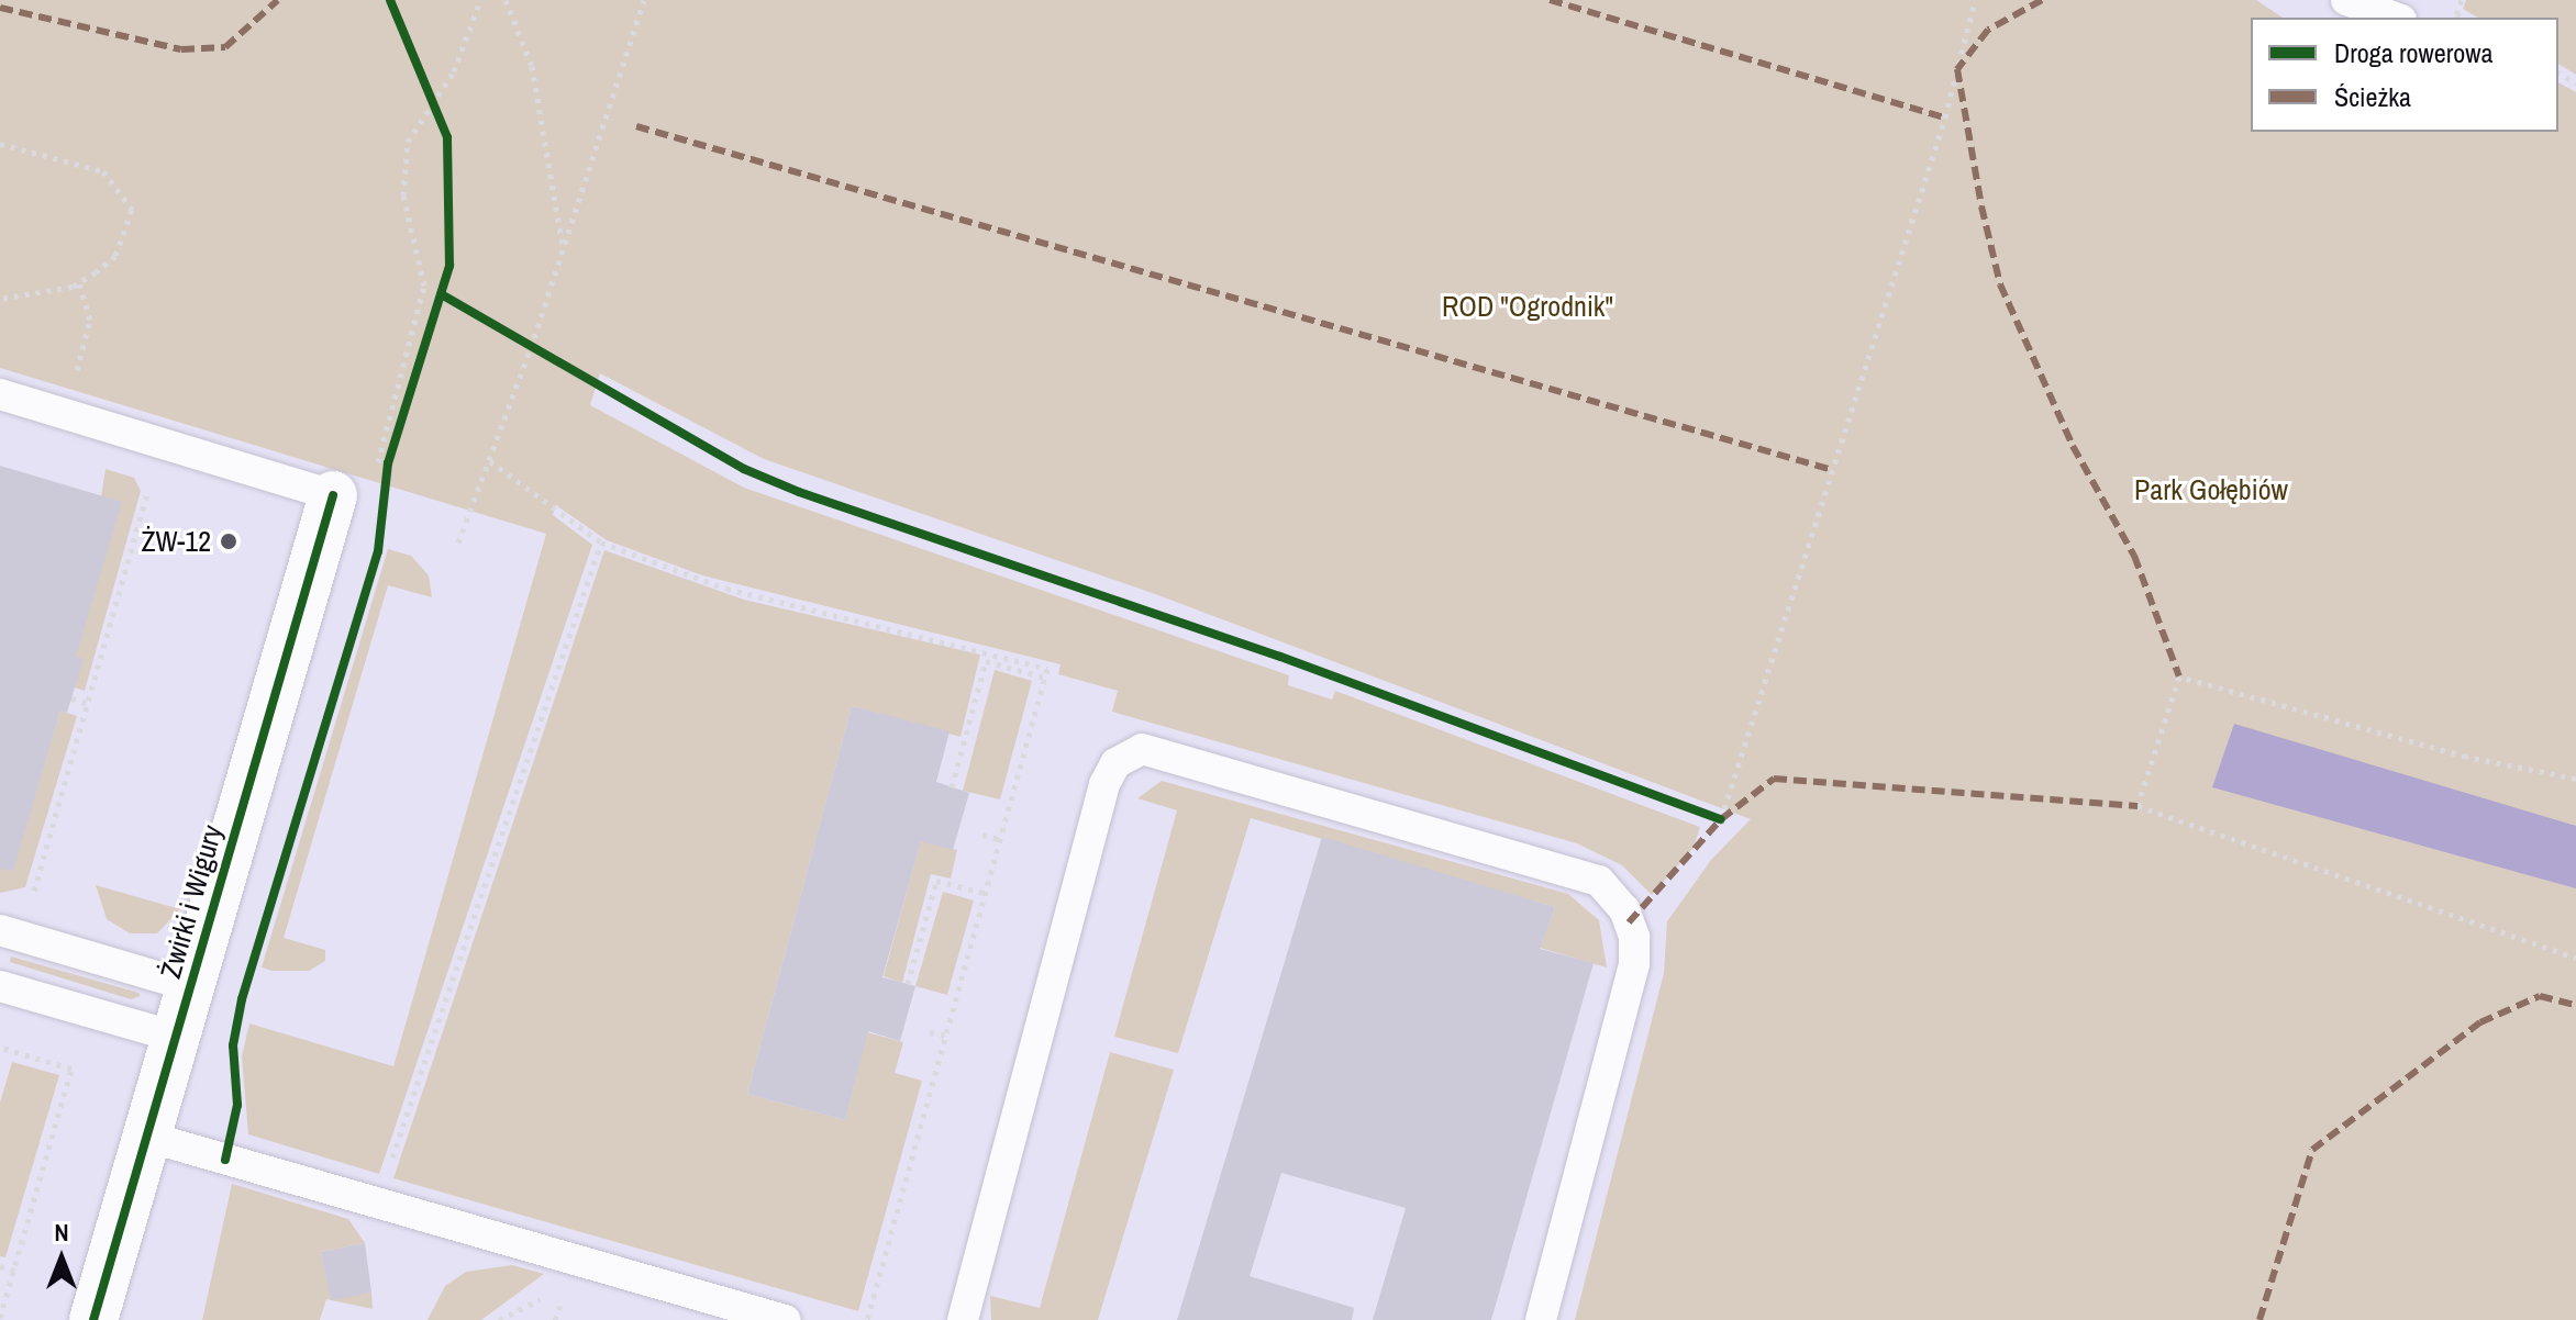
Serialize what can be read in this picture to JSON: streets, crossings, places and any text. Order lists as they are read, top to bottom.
{
  "streets": {
    "street": ["Żwirki i Wigury"]
  },
  "parks": ["ROD \"Ogrodnik\"", "Park Gołębiów"],
  "places": ["ŻW-12"],
  "legend": ["Droga rowerowa", "Ścieżka"],
  "north": "top"
}
